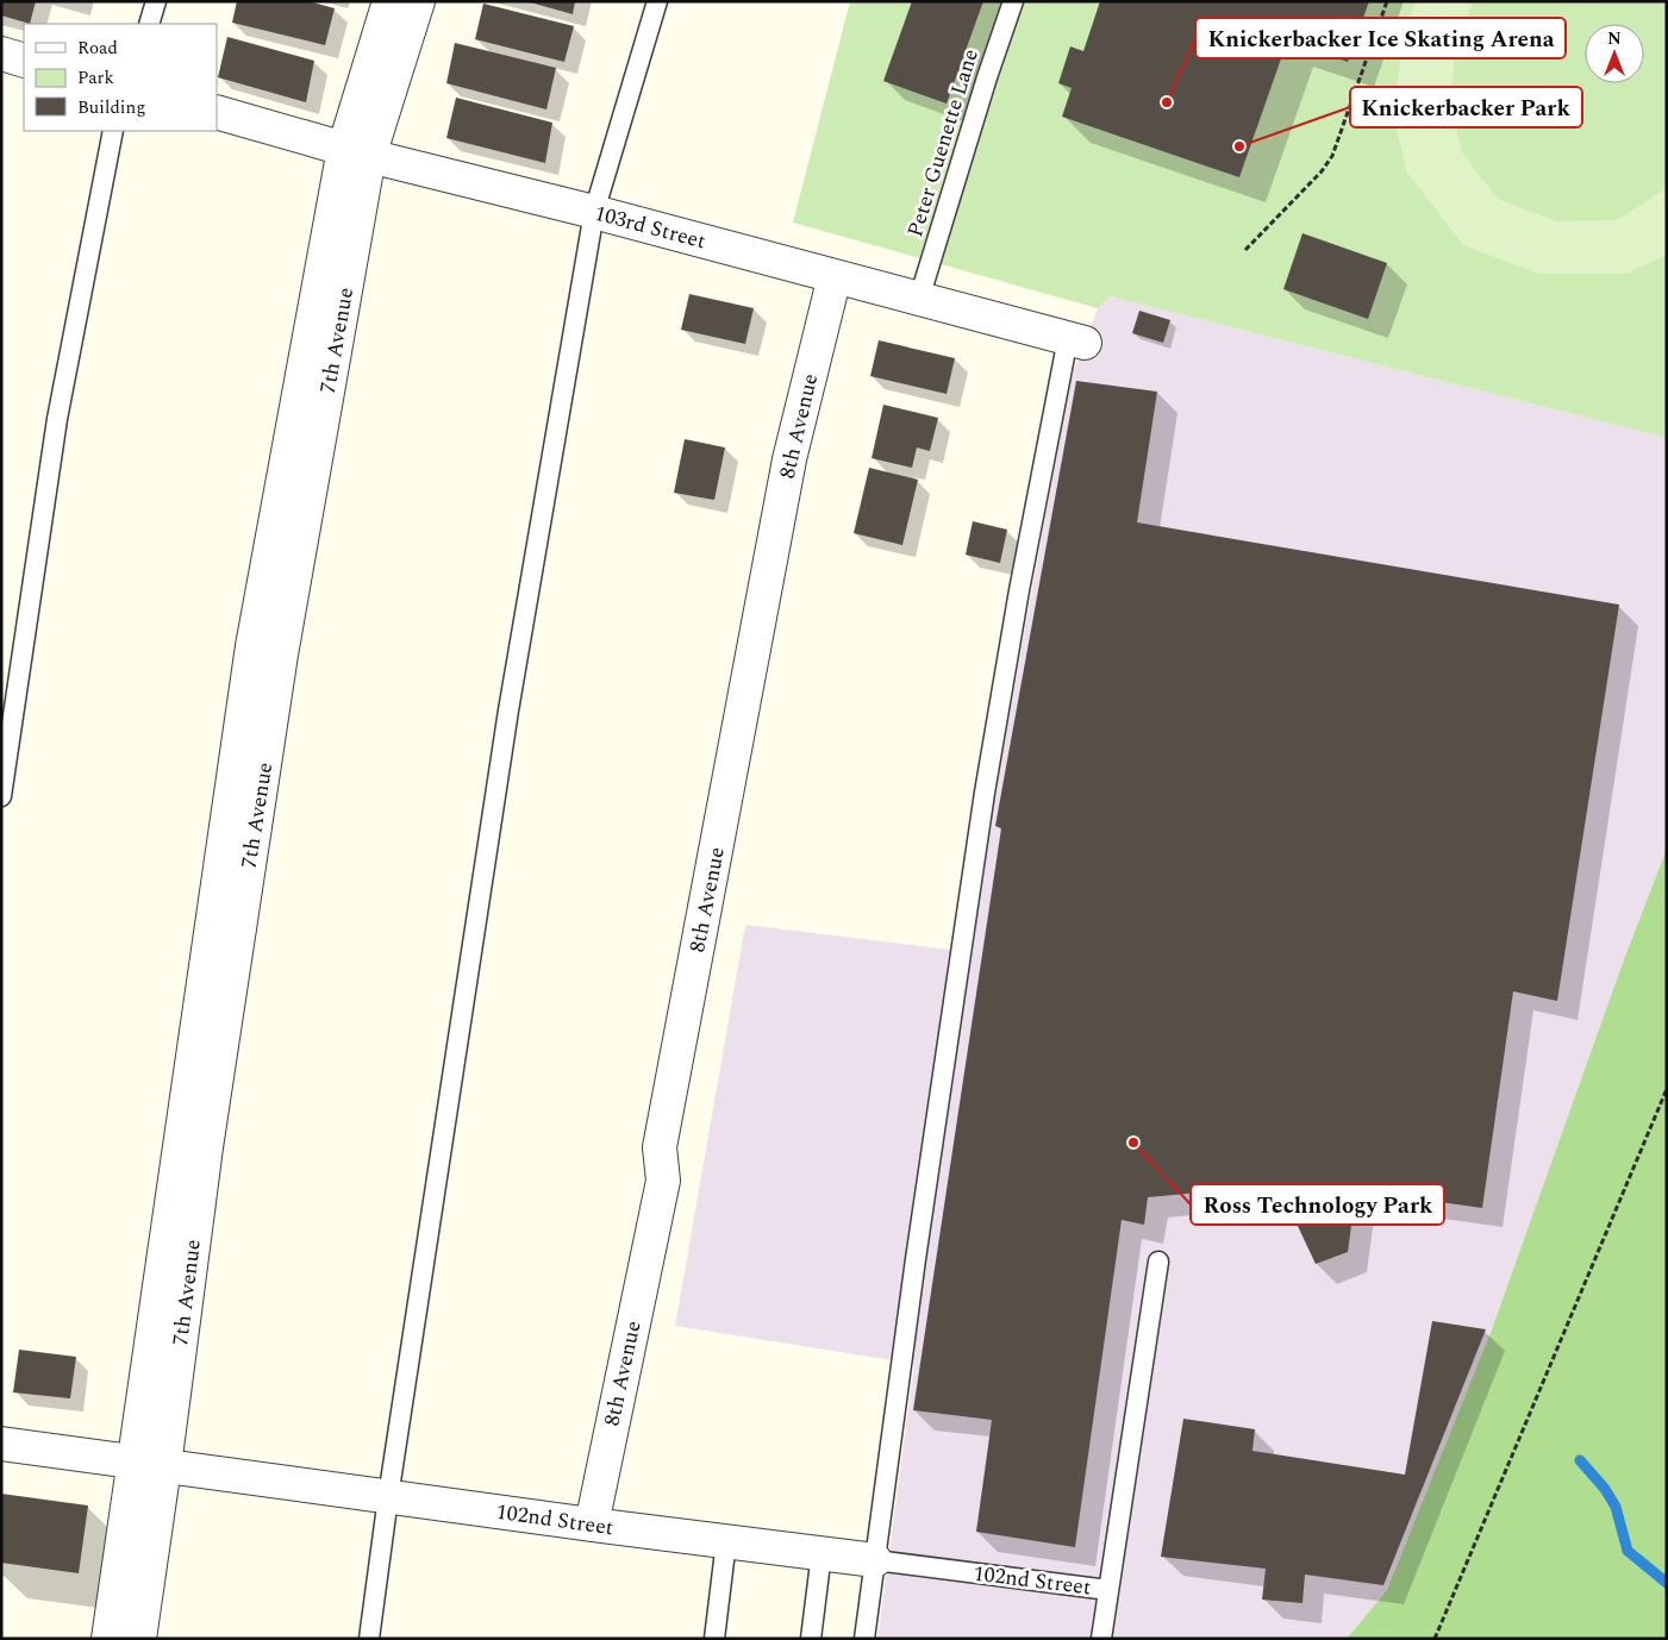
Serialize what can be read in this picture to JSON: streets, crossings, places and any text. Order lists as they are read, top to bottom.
{
  "streets": {
    "street": [
      "103rd Street",
      "7th Avenue",
      "8th Avenue",
      "102nd Street"
    ],
    "lane": ["Peter Guenette Lane"]
  },
  "crossings": [
    ["Peter Guenette Lane", "103rd Street"],
    ["103rd Street", "7th Avenue"],
    ["103rd Street", "8th Avenue"],
    ["7th Avenue", "102nd Street"],
    ["8th Avenue", "102nd Street"]
  ],
  "places": ["Knickerbacker Ice Skating Arena", "Knickerbacker Park", "Ross Technology Park"],
  "legend": ["Road", "Park", "Building"],
  "north": "top"
}
